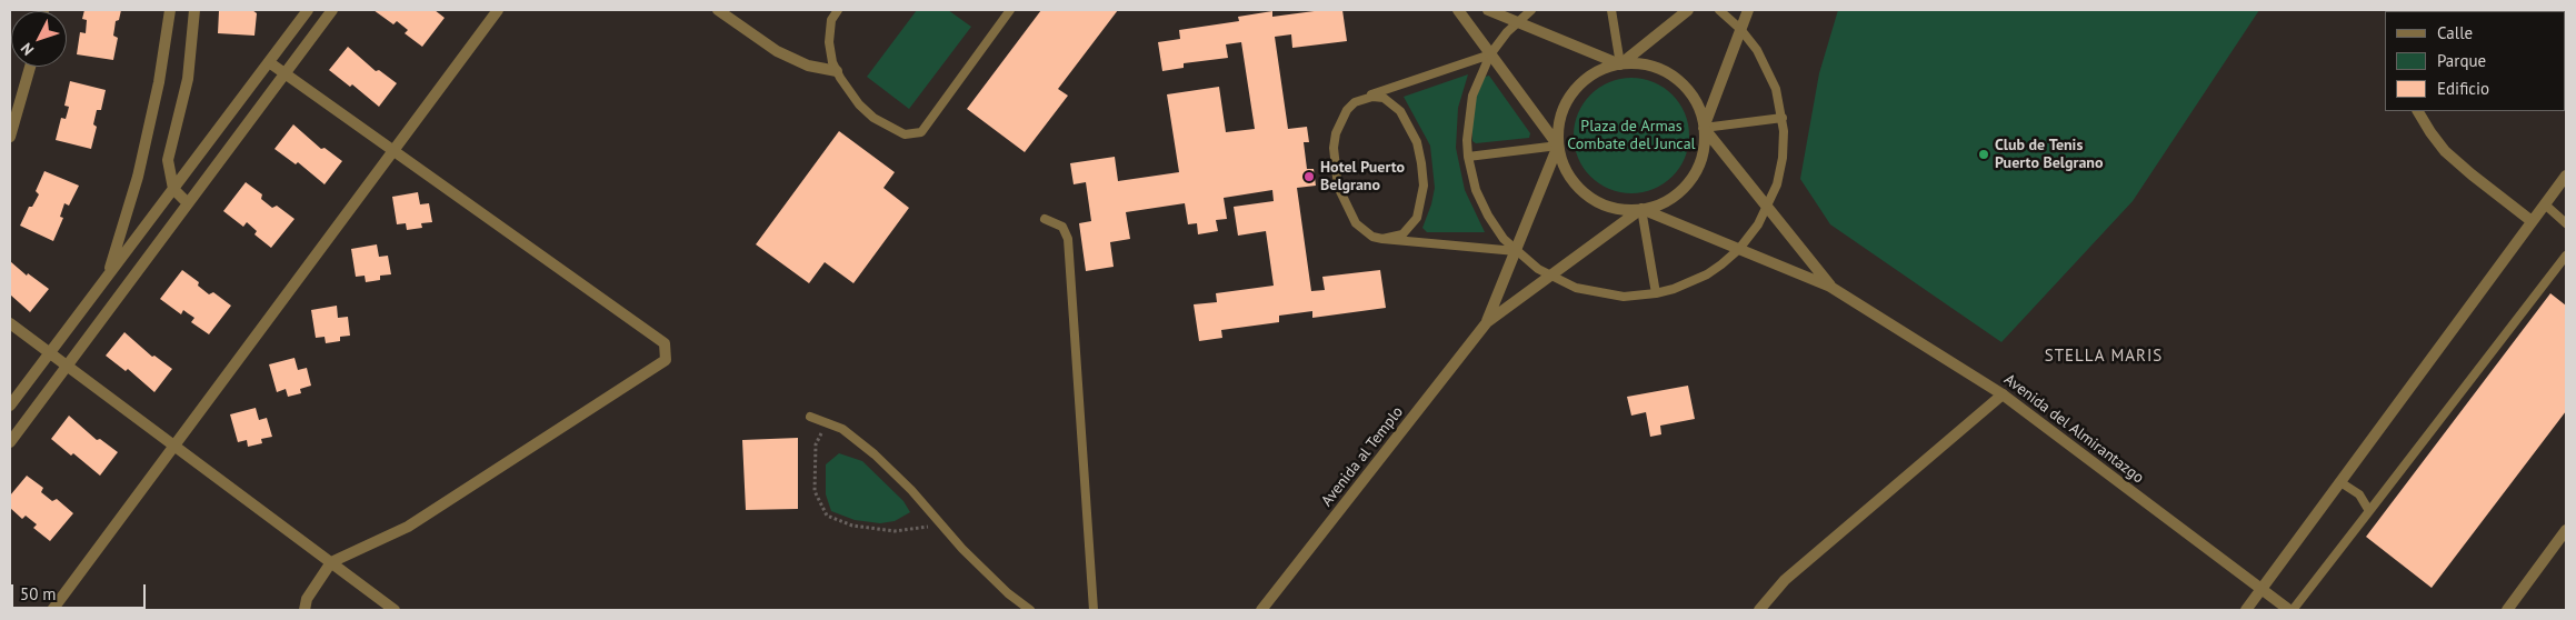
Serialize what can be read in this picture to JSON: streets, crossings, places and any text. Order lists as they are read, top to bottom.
{
  "streets": {
    "street": ["Avenida del Almirantazgo", "Avenida al Templo"]
  },
  "districts": ["STELLA MARIS"],
  "parks": ["Plaza de Armas Combate del Juncal"],
  "places": ["Club de Tenis Puerto Belgrano", "Hotel Puerto Belgrano"],
  "legend": ["Calle", "Parque", "Edificio"],
  "scale_bar": "50 m",
  "north": "bottom left"
}
